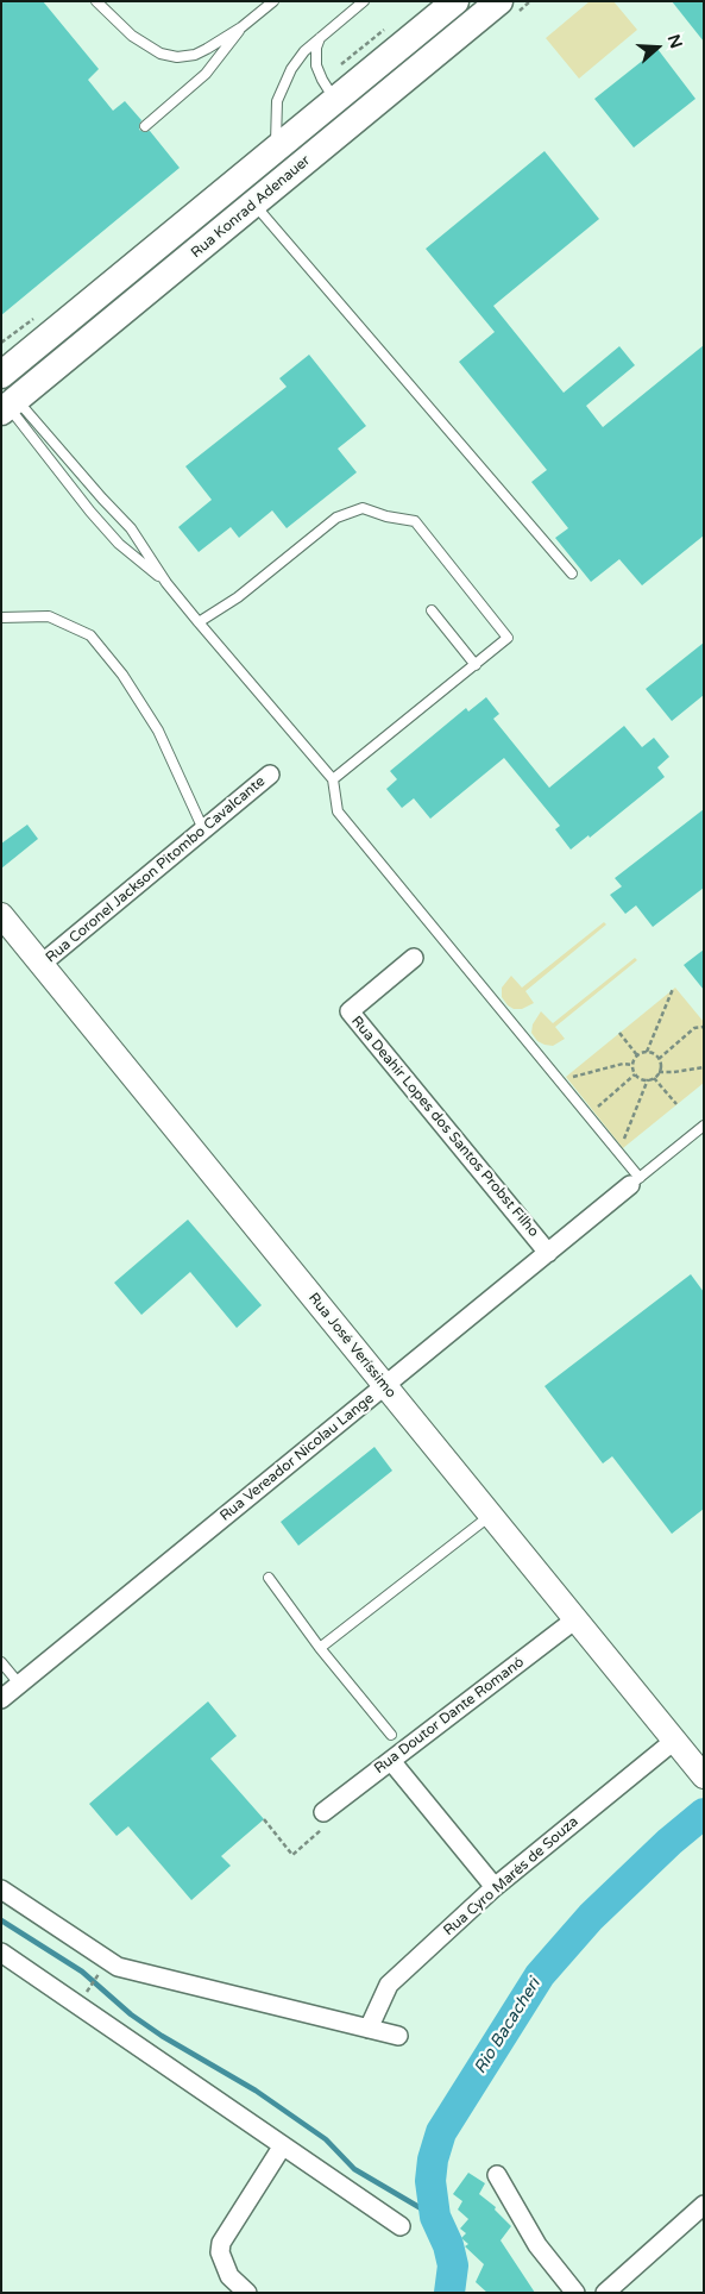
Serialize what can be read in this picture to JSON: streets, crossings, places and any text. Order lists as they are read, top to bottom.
{
  "streets": {
    "main road": ["Rua Konrad Adenauer"],
    "street": [
      "Rua Coronel Jackson Pitombo Cavalcante",
      "Rua Deahir Lopes dos Santos Probst Filho",
      "Rua José Veríssimo",
      "Rua Vereador Nicolau Lange",
      "Rua Doutor Dante Romanó",
      "Rua Cyro Marés de Souza"
    ]
  },
  "crossings": [
    ["Rua Coronel Jackson Pitombo Cavalcante", "Rua José Veríssimo"],
    ["Rua Deahir Lopes dos Santos Probst Filho", "Rua Vereador Nicolau Lange"],
    ["Rua José Veríssimo", "Rua Vereador Nicolau Lange"],
    ["Rua José Veríssimo", "Rua Doutor Dante Romanó"],
    ["Rua José Veríssimo", "Rua Cyro Marés de Souza"]
  ],
  "water": ["Rio Bacacheri"],
  "north": "right"
}
